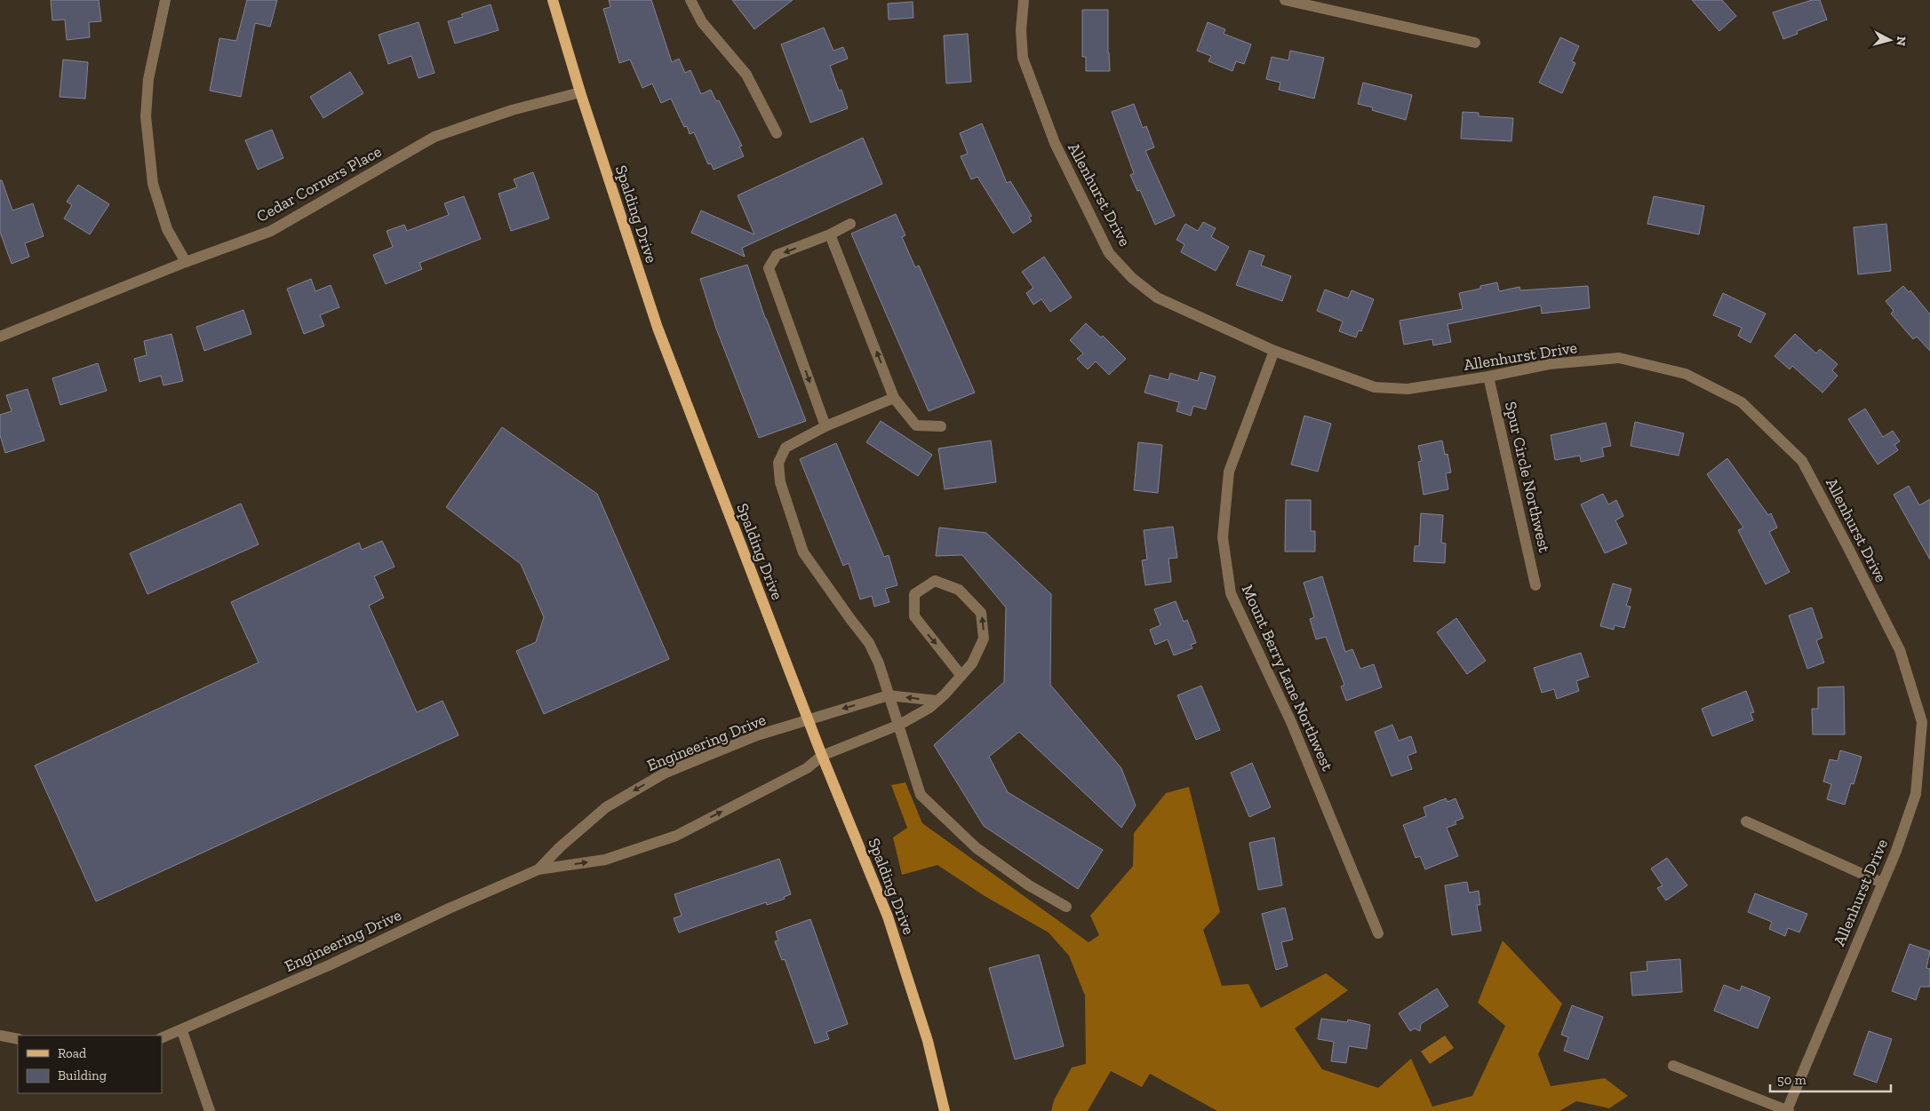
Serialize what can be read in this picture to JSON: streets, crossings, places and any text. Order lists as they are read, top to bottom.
{
  "streets": {
    "main road": ["Spalding Drive"],
    "street": [
      "Cedar Corners Place",
      "Allenhurst Drive",
      "Spur Circle Northwest",
      "Mount Berry Lane Northwest",
      "Engineering Drive"
    ]
  },
  "crossings": [
    ["Cedar Corners Place", "Spalding Drive"],
    ["Allenhurst Drive", "Spur Circle Northwest"],
    ["Allenhurst Drive", "Mount Berry Lane Northwest"],
    ["Spalding Drive", "Engineering Drive"]
  ],
  "legend": ["Road", "Building"],
  "scale_bar": "50 m",
  "north": "right"
}
